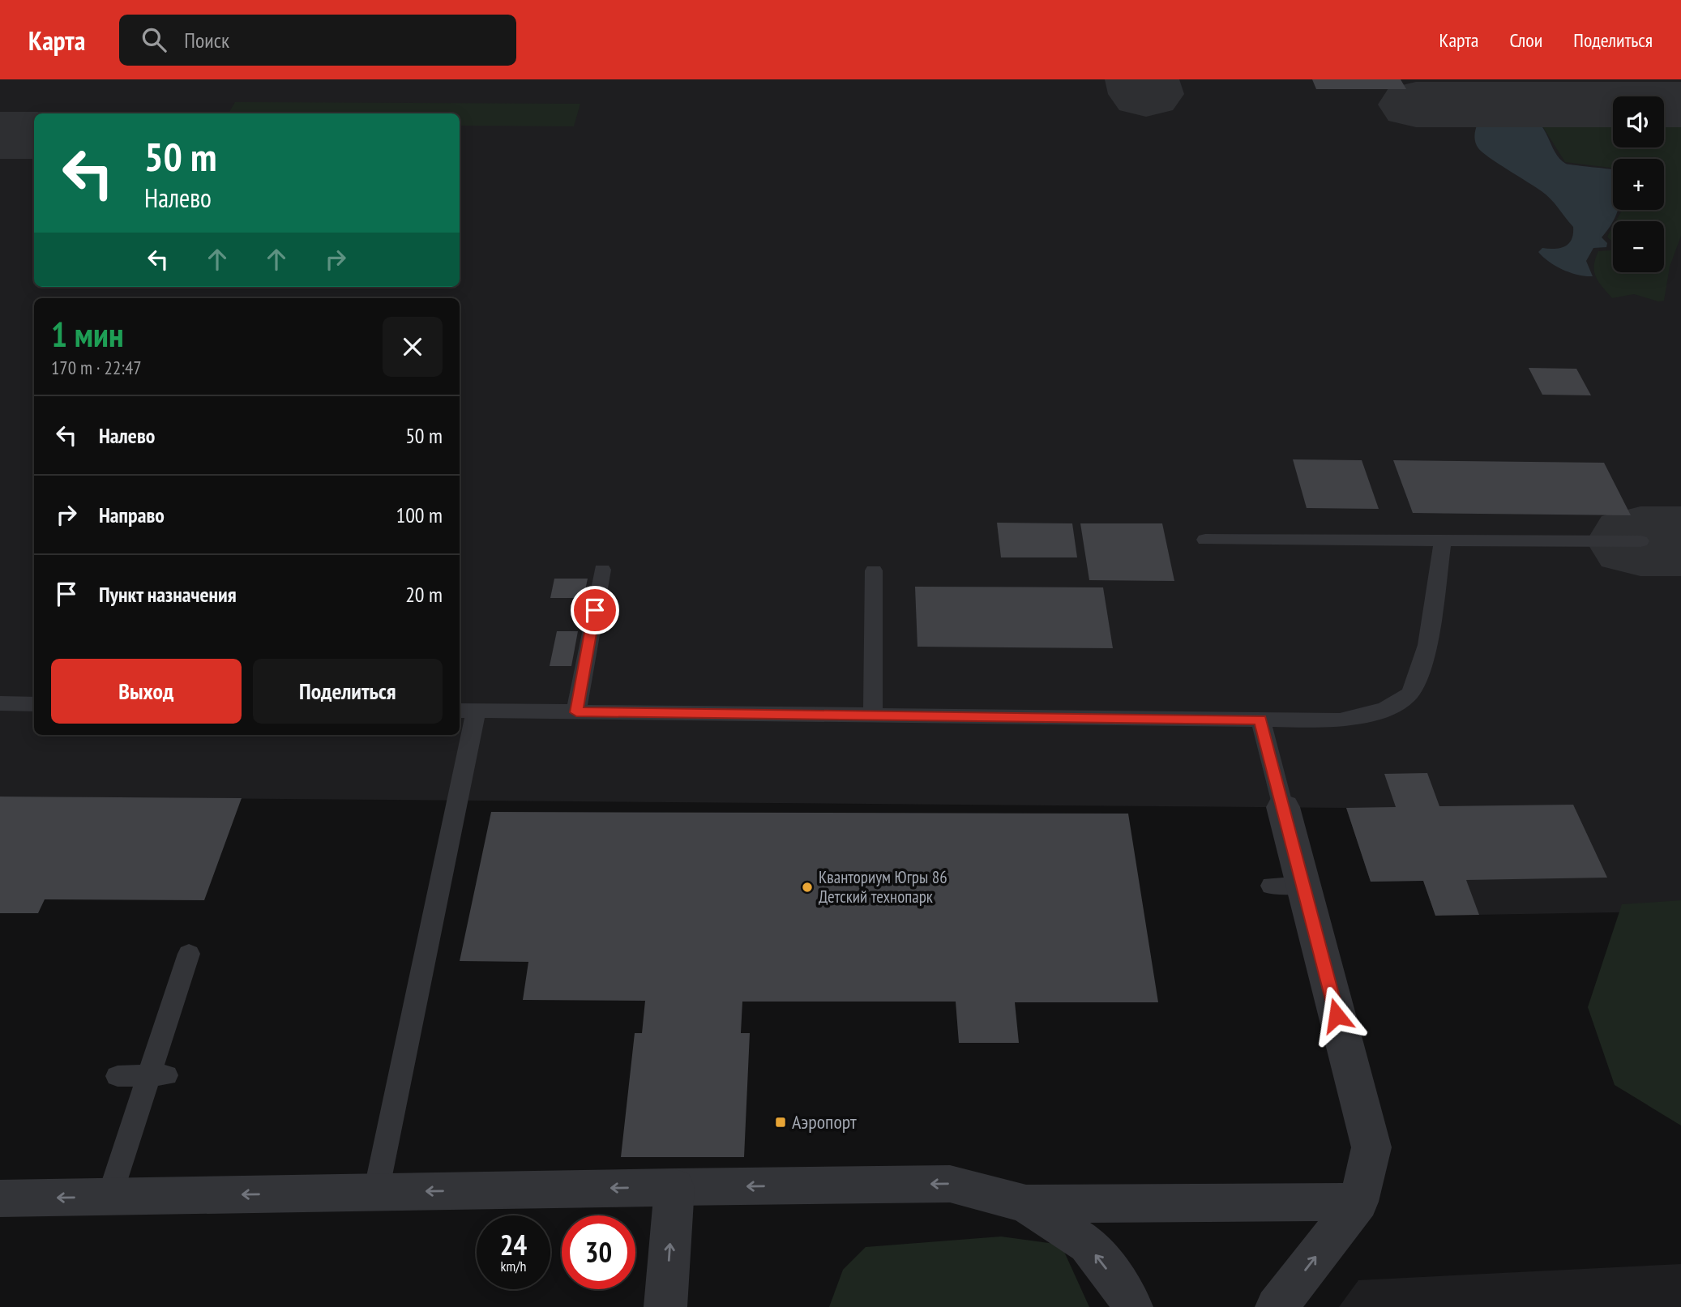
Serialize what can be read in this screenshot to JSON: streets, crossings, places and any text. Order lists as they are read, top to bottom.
{
  "places": {
    "other": ["Кванториум Югры 86 Детский технопарк"],
    "transit": ["Аэропорт"]
  },
  "page": {
    "header": "Карта",
    "search": "Поиск",
    "nav": ["Карта", "Слои", "Поделиться"],
    "map_buttons": ["+", "−"],
    "turn": ["50 m", "Налево"],
    "heading": ["1 мин", "170 m · 22:47"],
    "list": [
      {
        "name": "Налево",
        "value": "50 m"
      },
      {
        "name": "Направо",
        "value": "100 m"
      },
      {
        "name": "Пункт назначения",
        "value": "20 m"
      }
    ],
    "buttons": ["Выход", "Поделиться"],
    "speed": "24 km/h",
    "limit": "30"
  }
}
